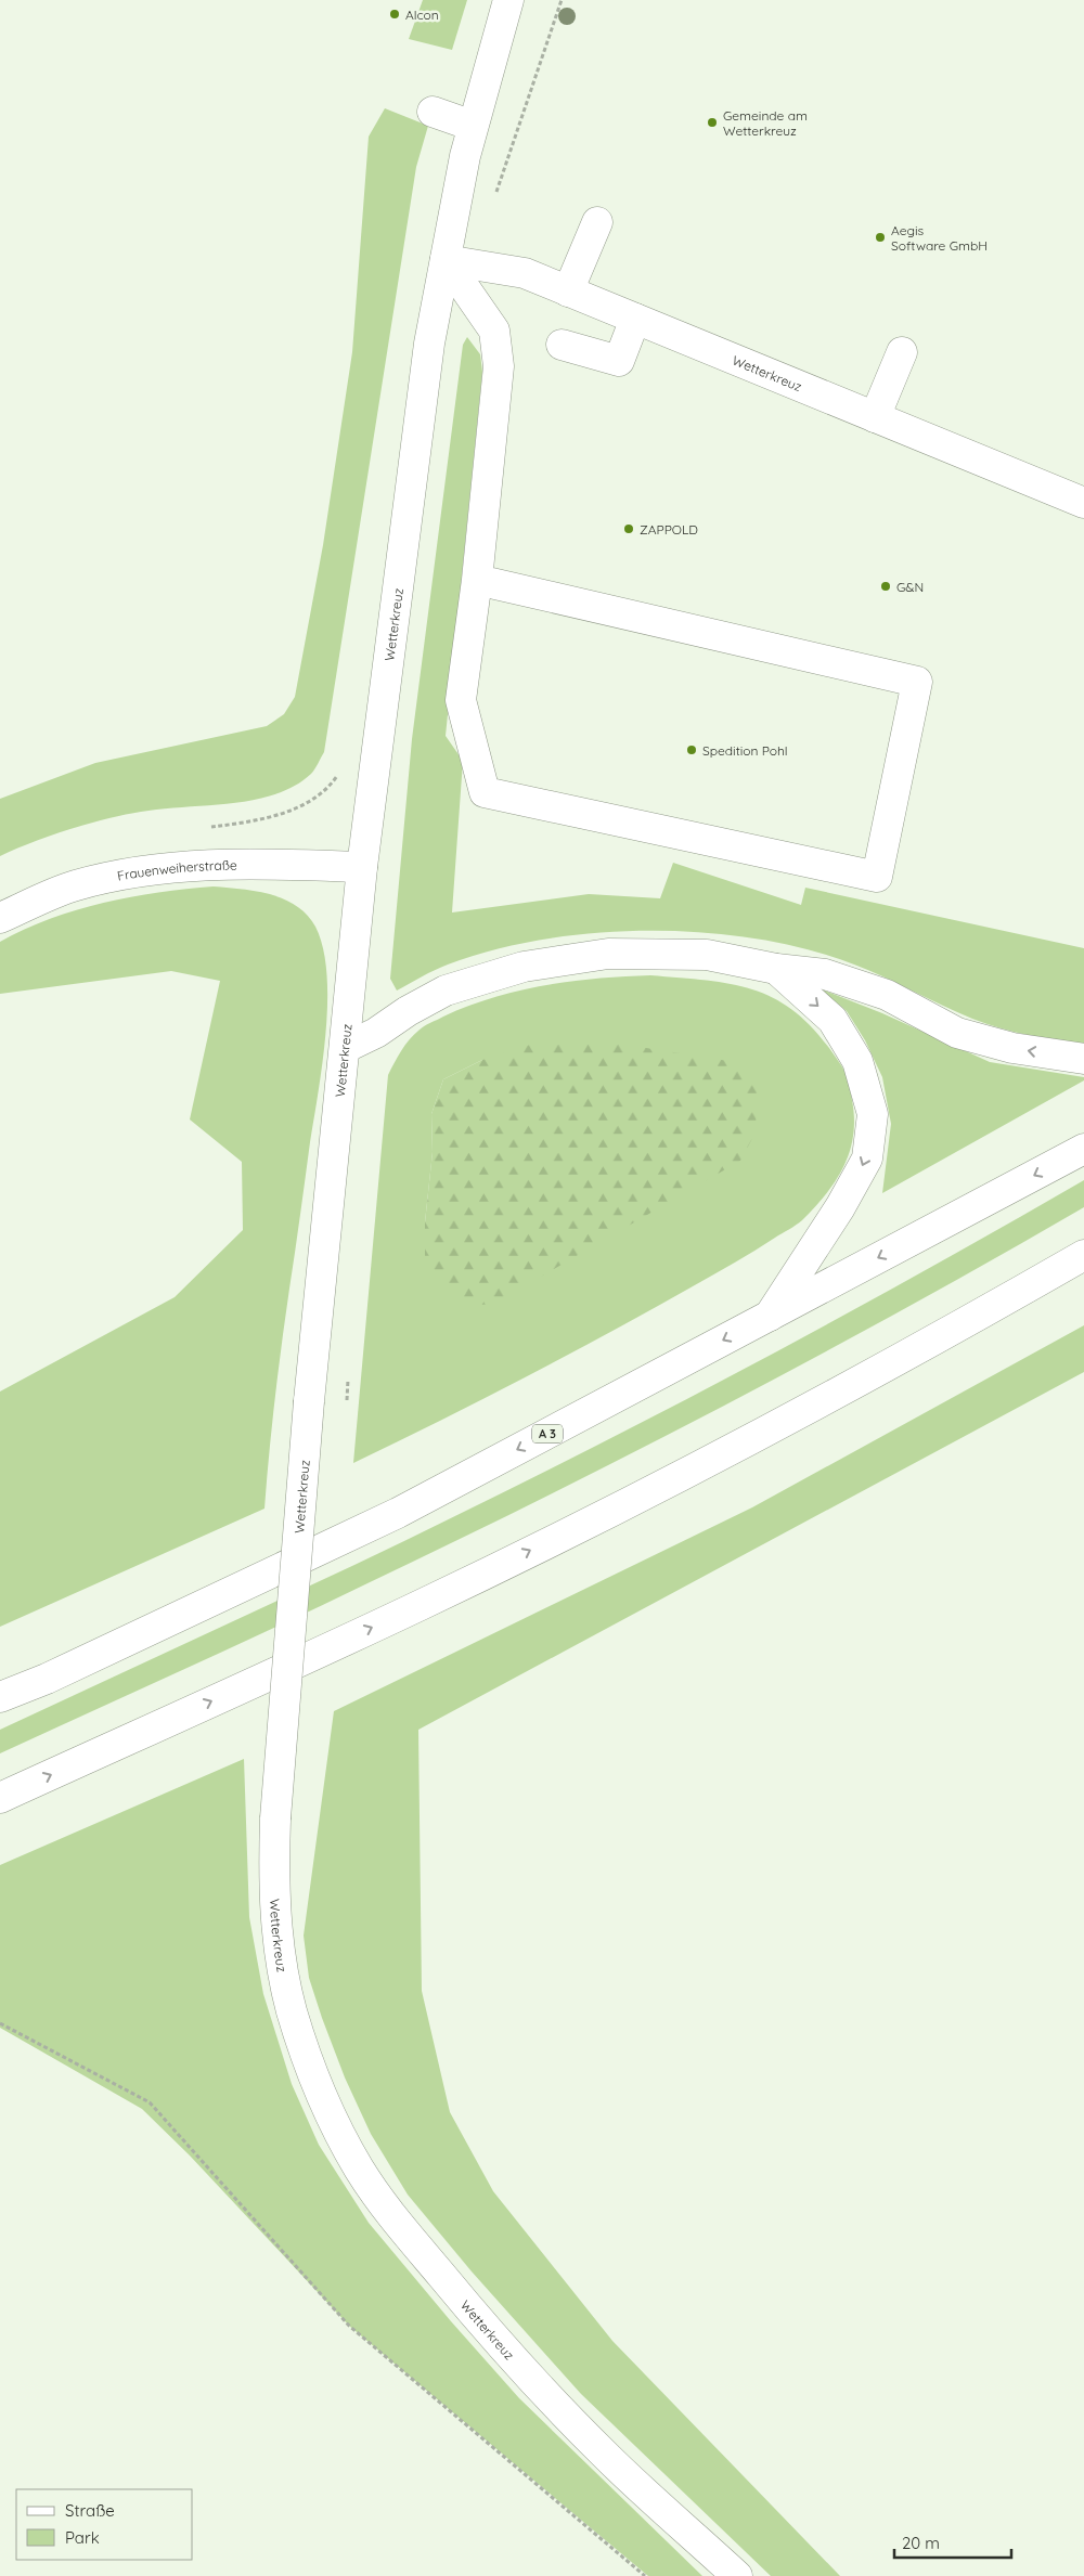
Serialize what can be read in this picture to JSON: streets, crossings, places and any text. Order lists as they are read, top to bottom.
{
  "streets": {
    "main road": ["Wetterkreuz", "Frauenweiherstraße", "A 3"]
  },
  "crossings": [
    ["Wetterkreuz", "Frauenweiherstraße"]
  ],
  "places": [
    "Alcon",
    "Gemeinde am Wetterkreuz",
    "Aegis Software GmbH",
    "ZAPPOLD",
    "G&N",
    "Spedition Pohl"
  ],
  "legend": ["Straße", "Park"],
  "scale_bar": "20 m"
}
